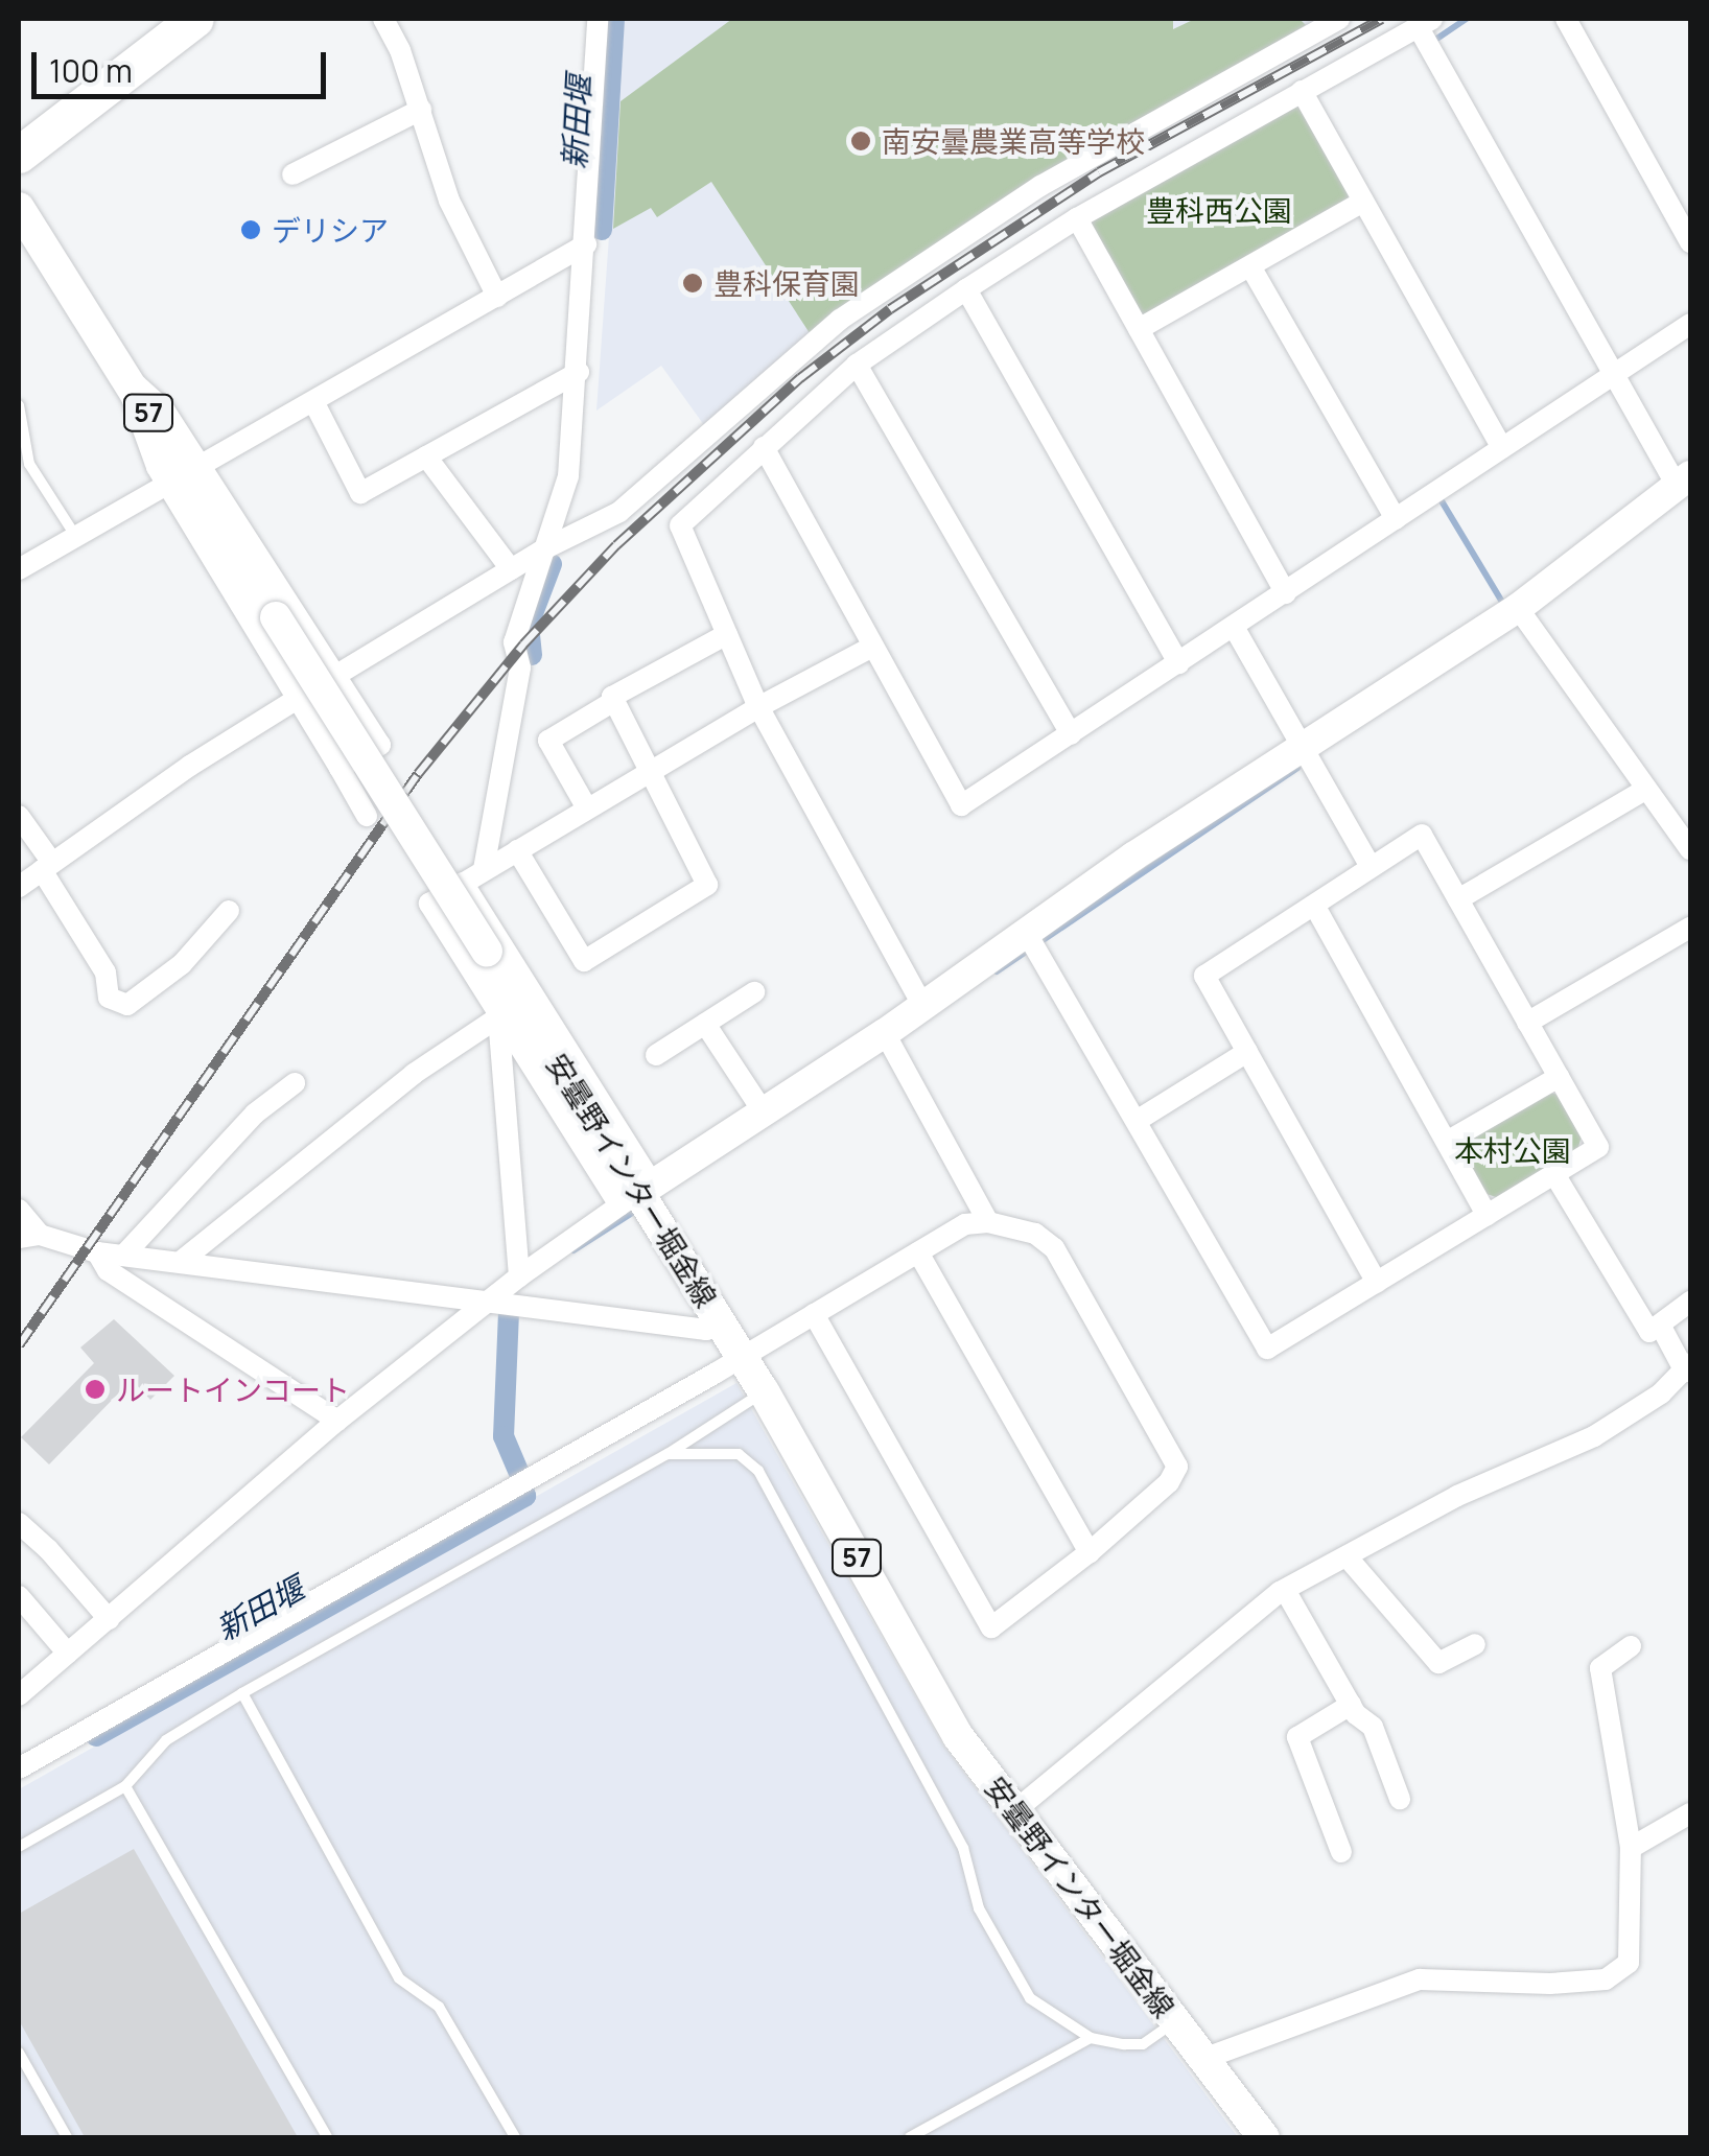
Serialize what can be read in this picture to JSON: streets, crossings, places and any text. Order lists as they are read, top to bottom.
{
  "streets": {
    "main road": ["57", "安曇野インター堀金線"]
  },
  "water": ["新田堰"],
  "parks": ["豊科西公園", "本村公園"],
  "places": [
    "南安曇農業高等学校",
    "デリシア",
    "豊科保育園",
    "ルートインコート"
  ],
  "scale_bar": "100 m"
}
